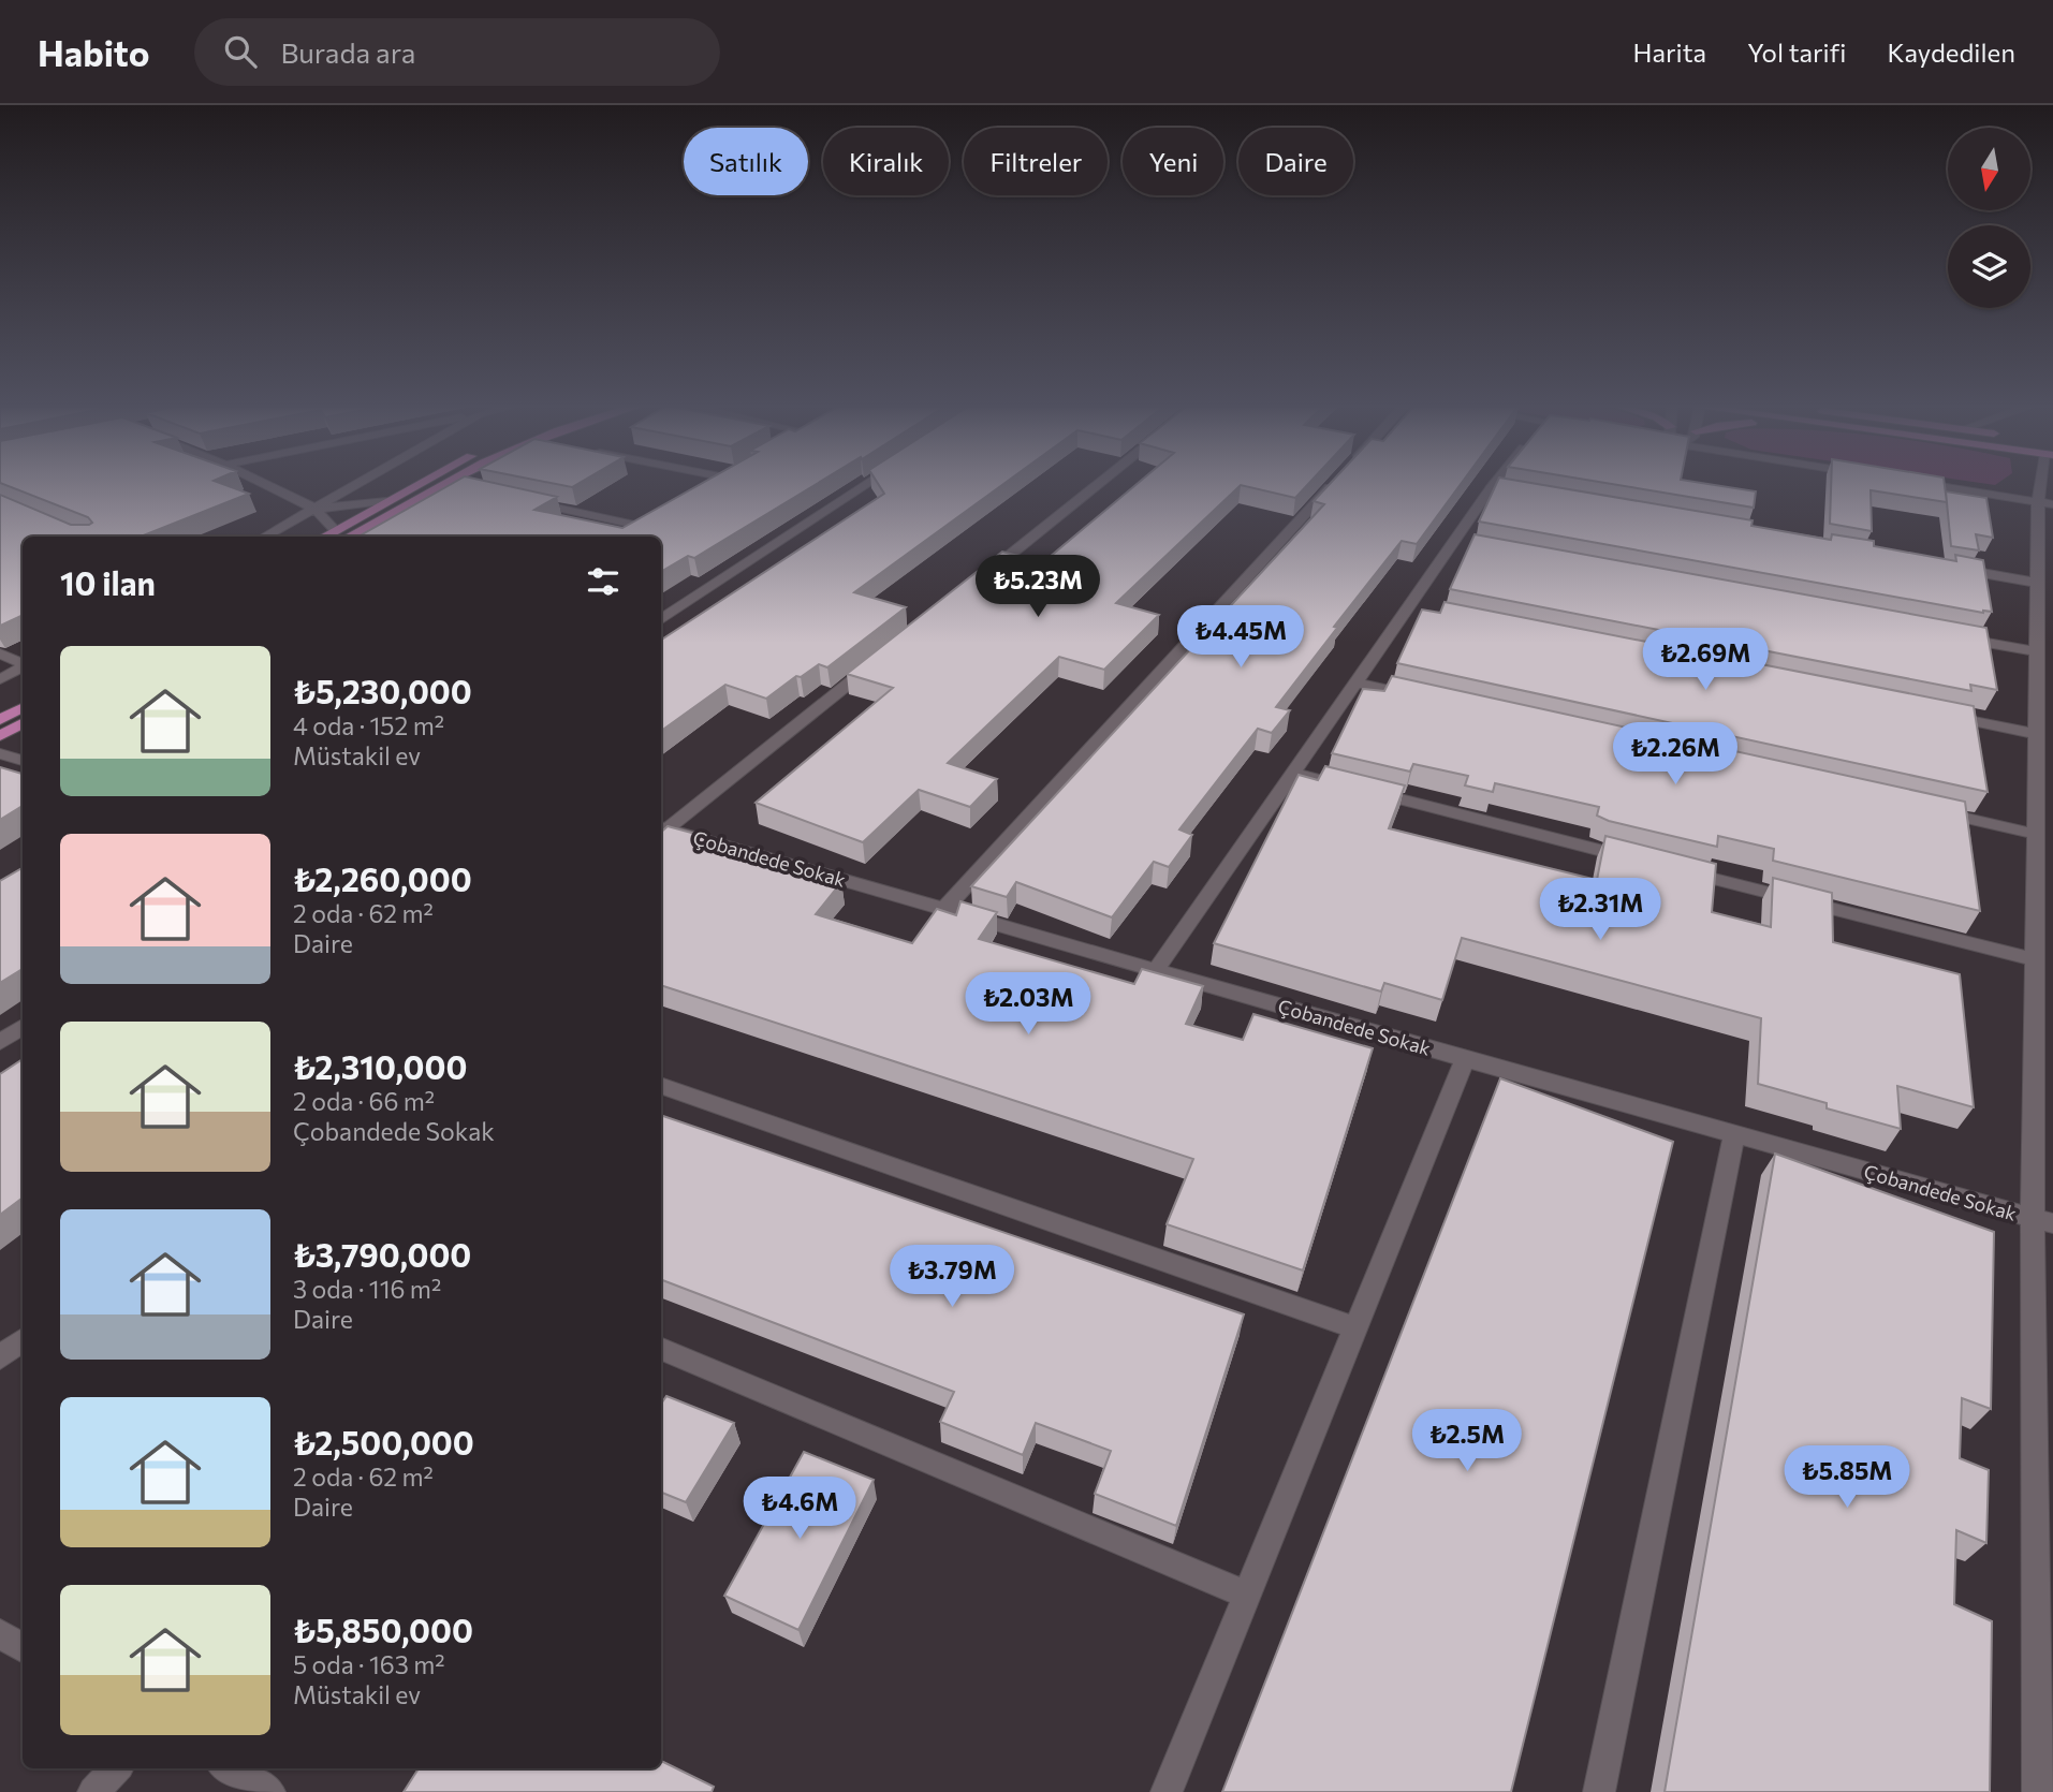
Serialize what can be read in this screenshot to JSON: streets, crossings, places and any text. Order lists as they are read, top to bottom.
{
  "streets": {
    "street": ["Çobandede Sokak"]
  },
  "north": "bottom",
  "page": {
    "header": "Habito",
    "search": "Burada ara",
    "nav": ["Harita", "Yol tarifi", "Kaydedilen"],
    "chip": [
      "Satılık",
      "Kiralık",
      "Filtreler",
      "Yeni",
      "Daire"
    ],
    "heading": "10 ilan",
    "price": [
      "₺5.23M",
      "₺4.45M",
      "₺2.69M",
      "₺2.26M",
      "₺2.31M",
      "₺2.03M",
      "₺3.79M",
      "₺2.5M",
      "₺5.85M",
      "₺4.6M"
    ],
    "list": [
      {
        "name": "₺5,230,000",
        "note": "4 oda · 152 m² · Müstakil ev"
      },
      {
        "name": "₺2,260,000",
        "note": "2 oda · 62 m² · Daire"
      },
      {
        "name": "₺2,310,000",
        "note": "2 oda · 66 m² · Çobandede Sokak"
      },
      {
        "name": "₺3,790,000",
        "note": "3 oda · 116 m² · Daire"
      },
      {
        "name": "₺2,500,000",
        "note": "2 oda · 62 m² · Daire"
      },
      {
        "name": "₺5,850,000",
        "note": "5 oda · 163 m² · Müstakil ev"
      }
    ]
  }
}
